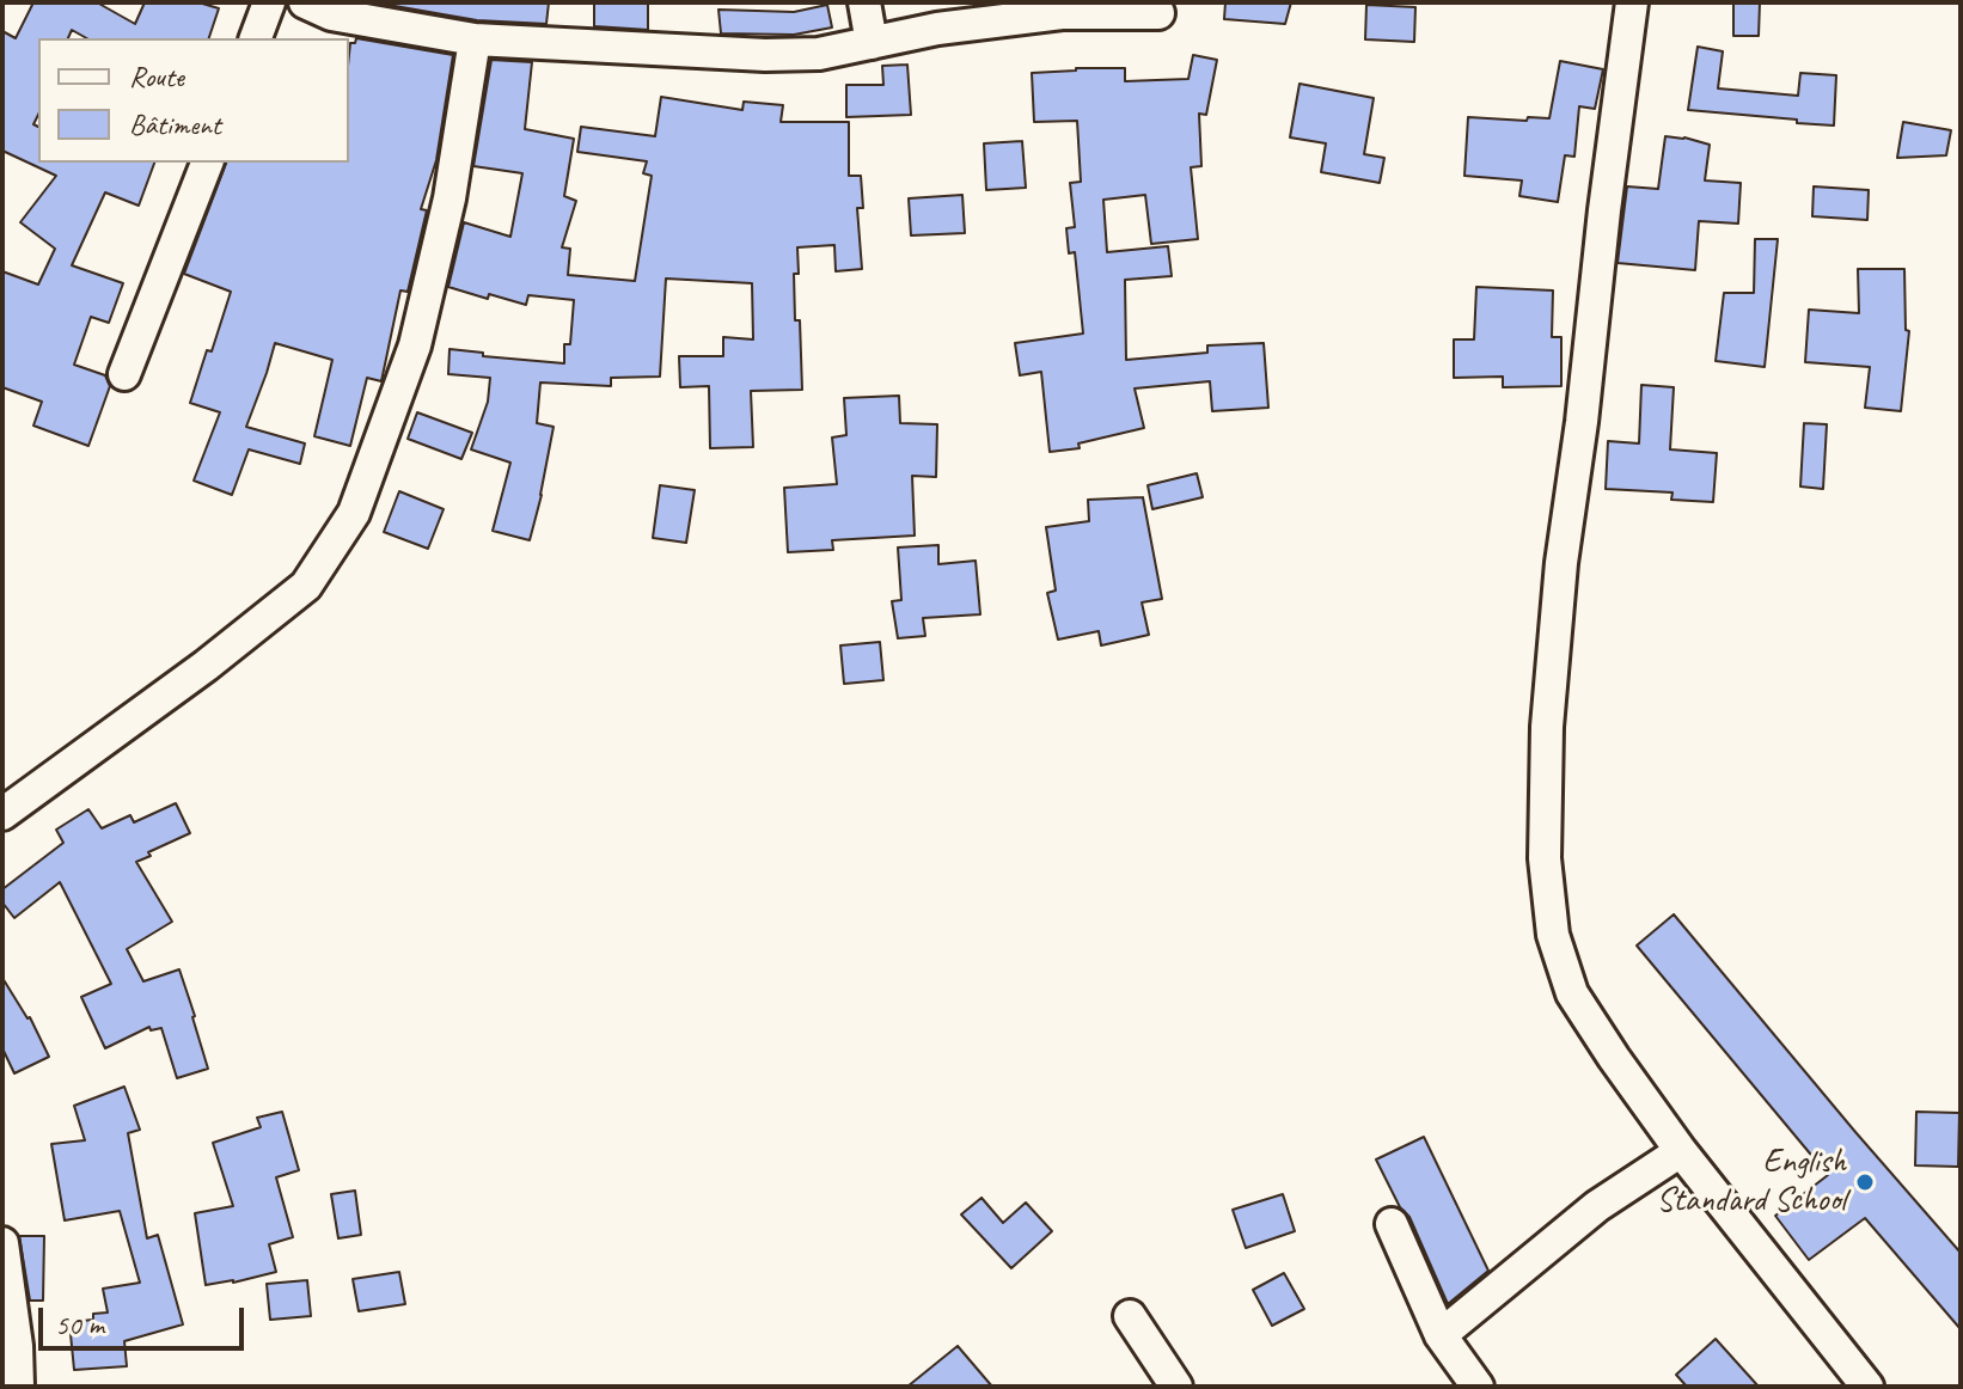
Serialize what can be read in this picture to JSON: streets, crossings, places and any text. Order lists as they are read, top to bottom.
{
  "places": ["English Standard School"],
  "legend": ["Route", "Bâtiment"],
  "scale_bar": "50 m"
}
